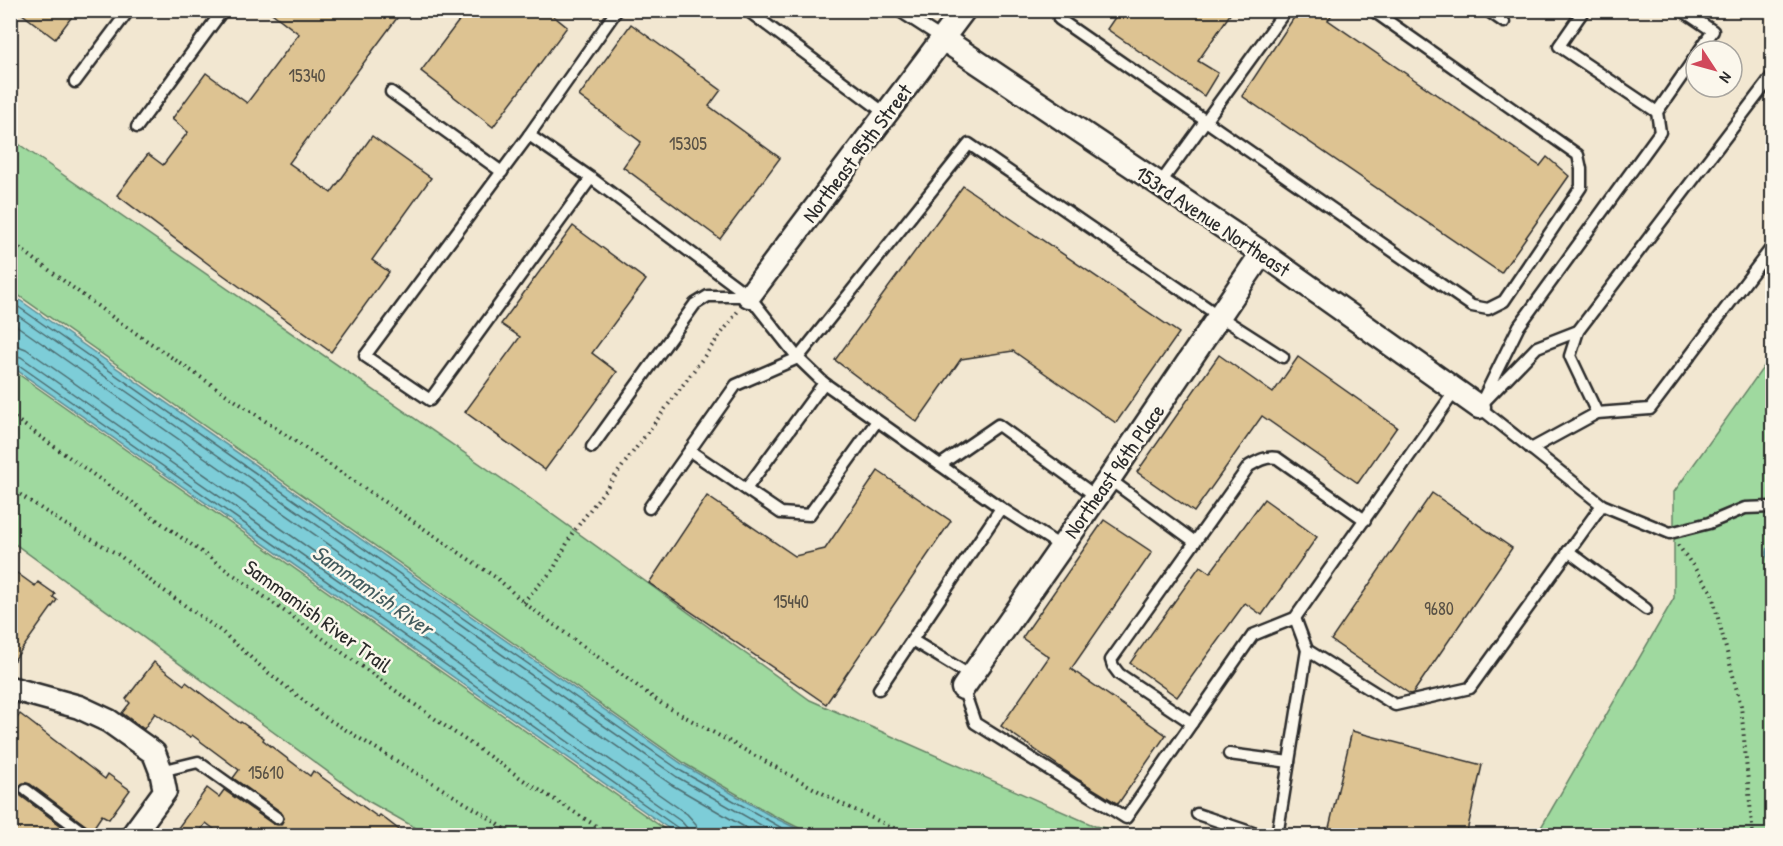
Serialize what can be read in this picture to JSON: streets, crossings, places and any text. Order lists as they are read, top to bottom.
{
  "streets": {
    "street": ["Northeast 95th Street", "153rd Avenue Northeast", "Northeast 96th Place"],
    "path": ["Sammamish River Trail"]
  },
  "crossings": [
    ["Northeast 95th Street", "153rd Avenue Northeast"],
    ["153rd Avenue Northeast", "Northeast 96th Place"]
  ],
  "water": ["Sammamish River"],
  "house_numbers": [
    "15340",
    "15305",
    "15440",
    "9680",
    "15610"
  ],
  "north": "bottom right"
}
